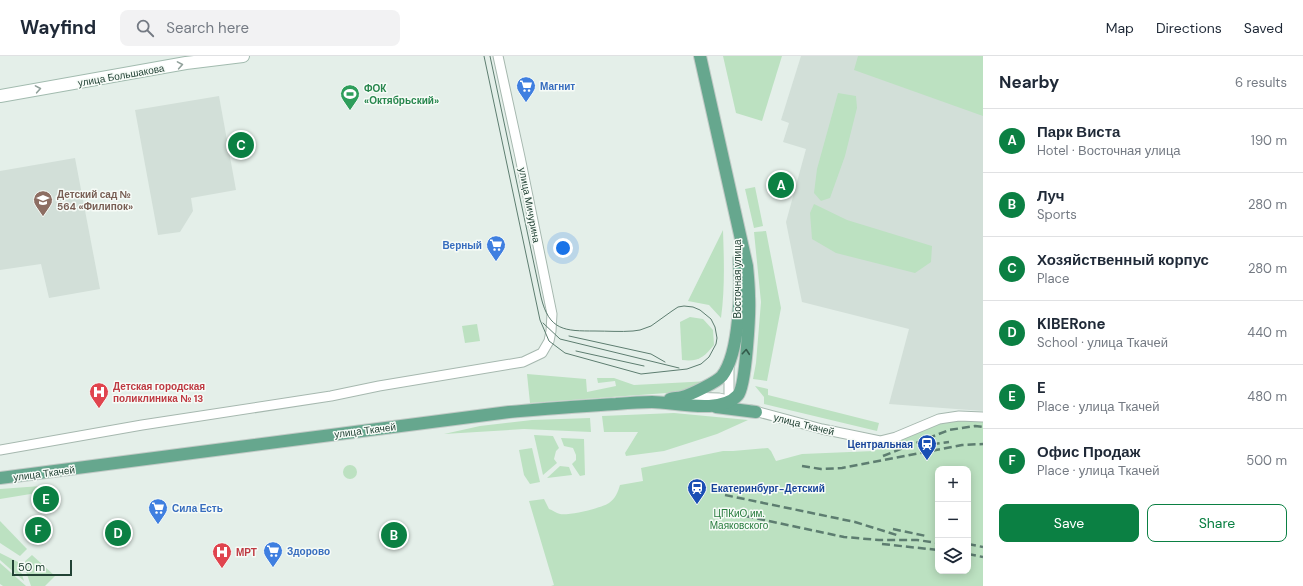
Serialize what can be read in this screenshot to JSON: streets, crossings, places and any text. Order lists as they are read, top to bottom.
{
  "streets": {
    "main road": ["Восточная улица", "улица Ткачей"],
    "street": ["улица Большакова", "улица Мичурина"]
  },
  "crossings": [
    ["Восточная улица", "улица Ткачей"]
  ],
  "one_way": ["улица Большакова"],
  "parks": ["ЦПКиО им. Маяковского"],
  "places": {
    "supermarket": [
      "Магнит",
      "Верный",
      "Сила Есть",
      "Здорово"
    ],
    "sports": ["ФОК «Октябрьский»"],
    "school or university": ["Детский сад № 564 «Филипок»"],
    "hospital": ["Детская городская поликлиника № 13", "МРТ"],
    "station": ["Центральная", "Екатеринбург-Детский"]
  },
  "scale_bar": "50 m",
  "page": {
    "header": "Wayfind",
    "search": "Search here",
    "nav": ["Map", "Directions", "Saved"],
    "heading": ["Nearby", "6 results"],
    "list": [
      {
        "mark": "A",
        "name": "Парк Виста",
        "note": "Hotel · Восточная улица",
        "value": "190 m"
      },
      {
        "mark": "B",
        "name": "Луч",
        "note": "Sports",
        "value": "280 m"
      },
      {
        "mark": "C",
        "name": "Хозяйственный корпус",
        "note": "Place",
        "value": "280 m"
      },
      {
        "mark": "D",
        "name": "KIBERone",
        "note": "School · улица Ткачей",
        "value": "440 m"
      },
      {
        "mark": "E",
        "name": "E",
        "note": "Place · улица Ткачей",
        "value": "480 m"
      },
      {
        "mark": "F",
        "name": "Офис Продаж",
        "note": "Place · улица Ткачей",
        "value": "500 m"
      }
    ],
    "pins": [
      "C",
      "A",
      "E",
      "F",
      "D",
      "B"
    ],
    "map_buttons": ["+", "−"],
    "buttons": ["Save", "Share"],
    "scale": "50 m"
  }
}
